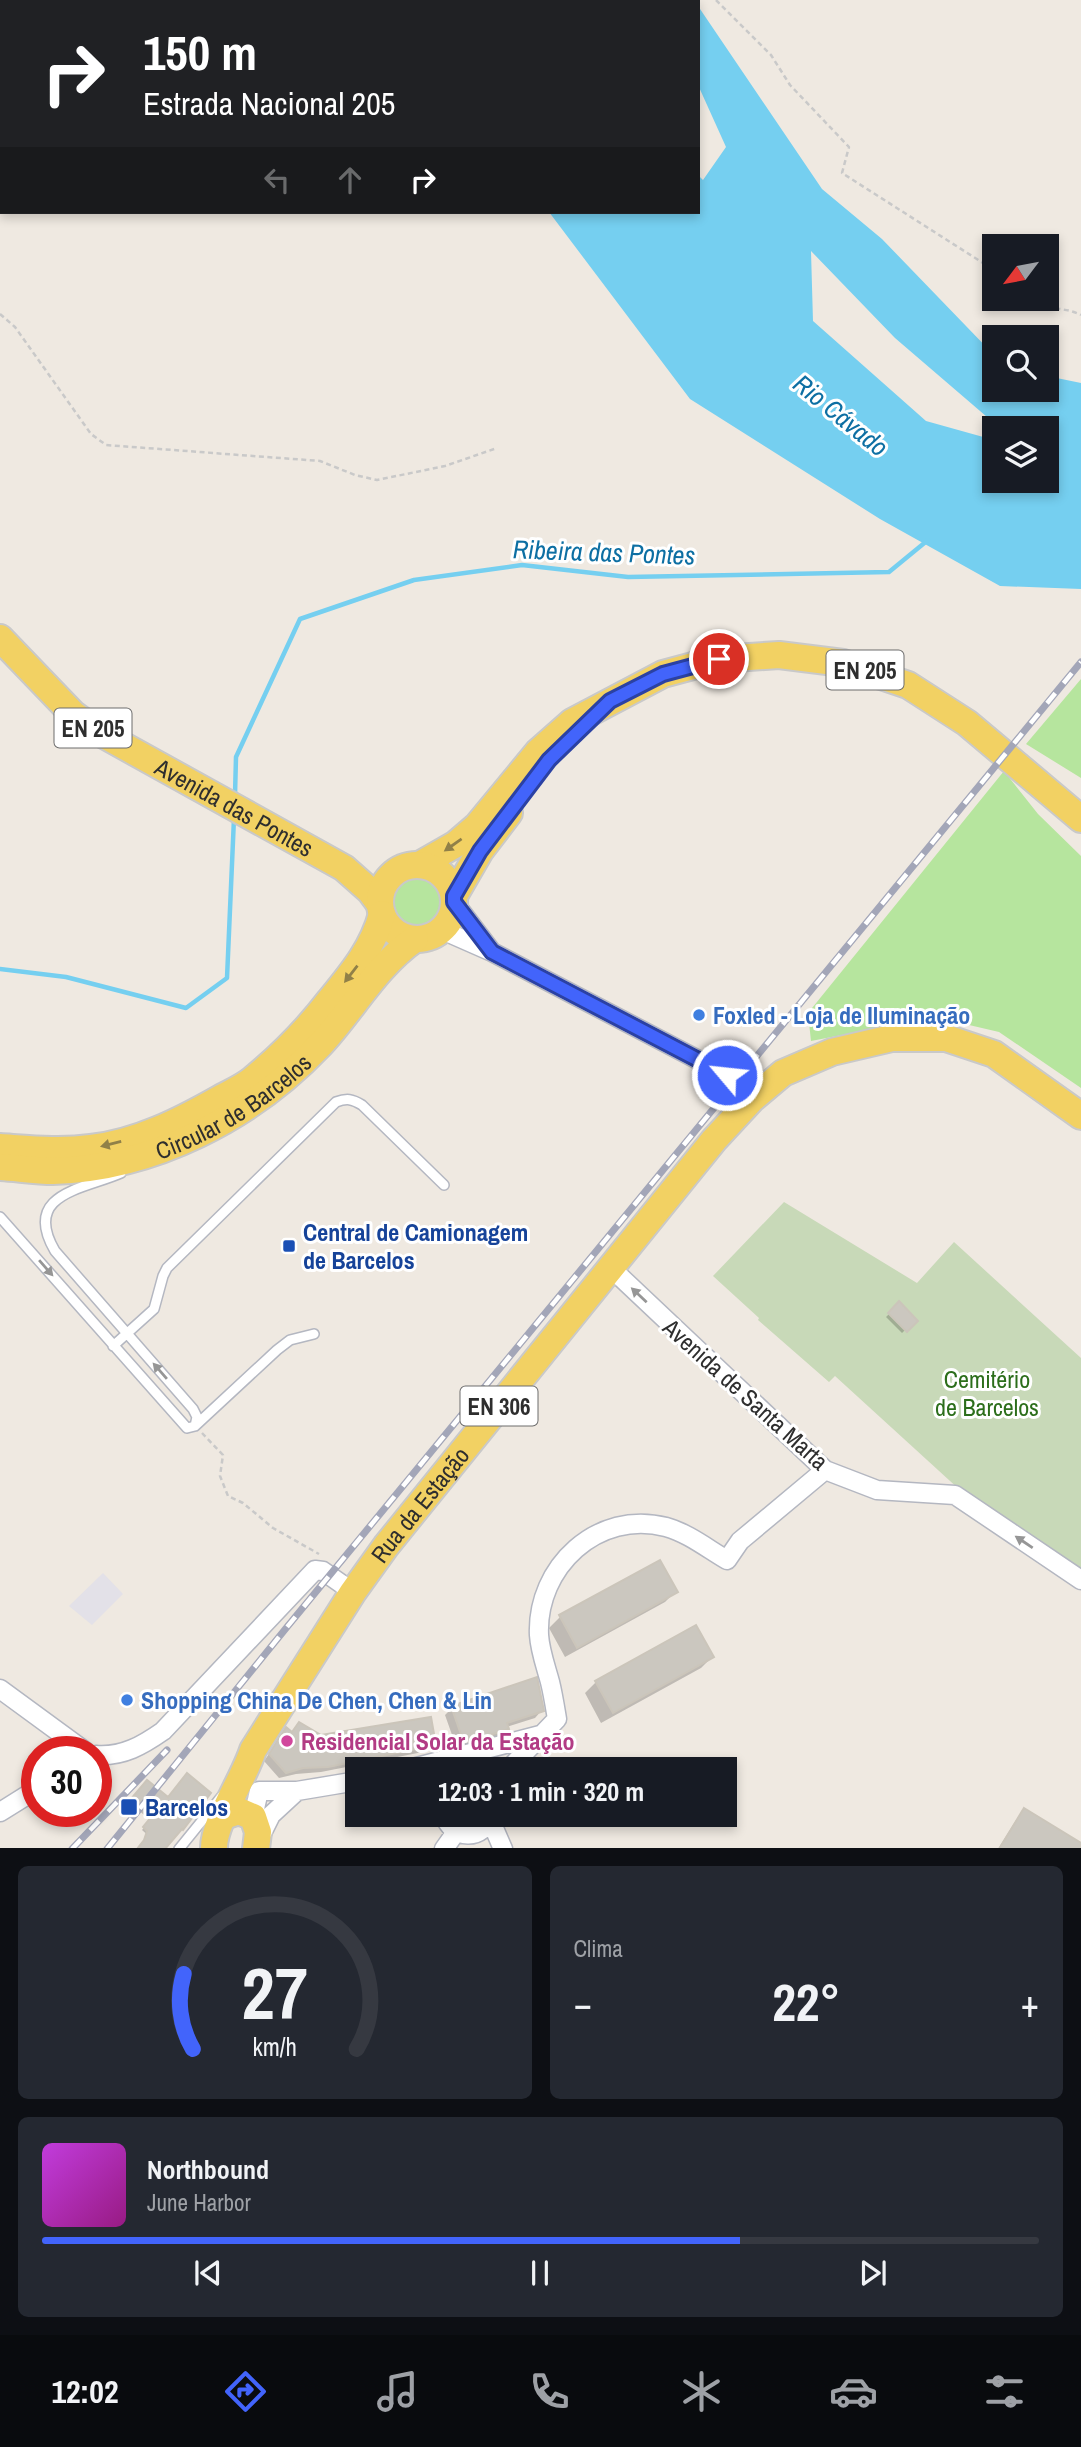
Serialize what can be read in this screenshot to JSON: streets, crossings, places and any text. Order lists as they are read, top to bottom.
{
  "streets": {
    "main road": [
      "EN 205",
      "Avenida das Pontes",
      "Circular de Barcelos",
      "EN 306",
      "Rua da Estação"
    ],
    "street": ["Avenida de Santa Marta"]
  },
  "crossings": [
    ["EN 205", "Avenida das Pontes"],
    ["EN 205", "Circular de Barcelos"],
    ["Avenida das Pontes", "Circular de Barcelos"],
    ["Avenida de Santa Marta", "Rua da Estação"],
    ["EN 306", "Rua da Estação"]
  ],
  "one_way": ["Avenida de Santa Marta"],
  "water": ["Rio Cávado", "Ribeira das Pontes"],
  "parks": ["Cemitério de Barcelos"],
  "places": {
    "other": ["Foxled - Loja de Iluminação", "Shopping China De Chen, Chen & Lin", "Residencial Solar da Estação"],
    "transit": ["Central de Camionagem de Barcelos", "Barcelos"]
  },
  "north": "bottom left",
  "page": {
    "turn": ["150 m", "Estrada Nacional 205"],
    "limit": "30",
    "trip": "12:03 · 1 min · 320 m",
    "tile": "Clima",
    "heat": ["−", "22°", "+"],
    "song": ["Northbound", "June Harbor"],
    "tabs": "12:02",
    "gauge": ["27", "km/h"]
  }
}
